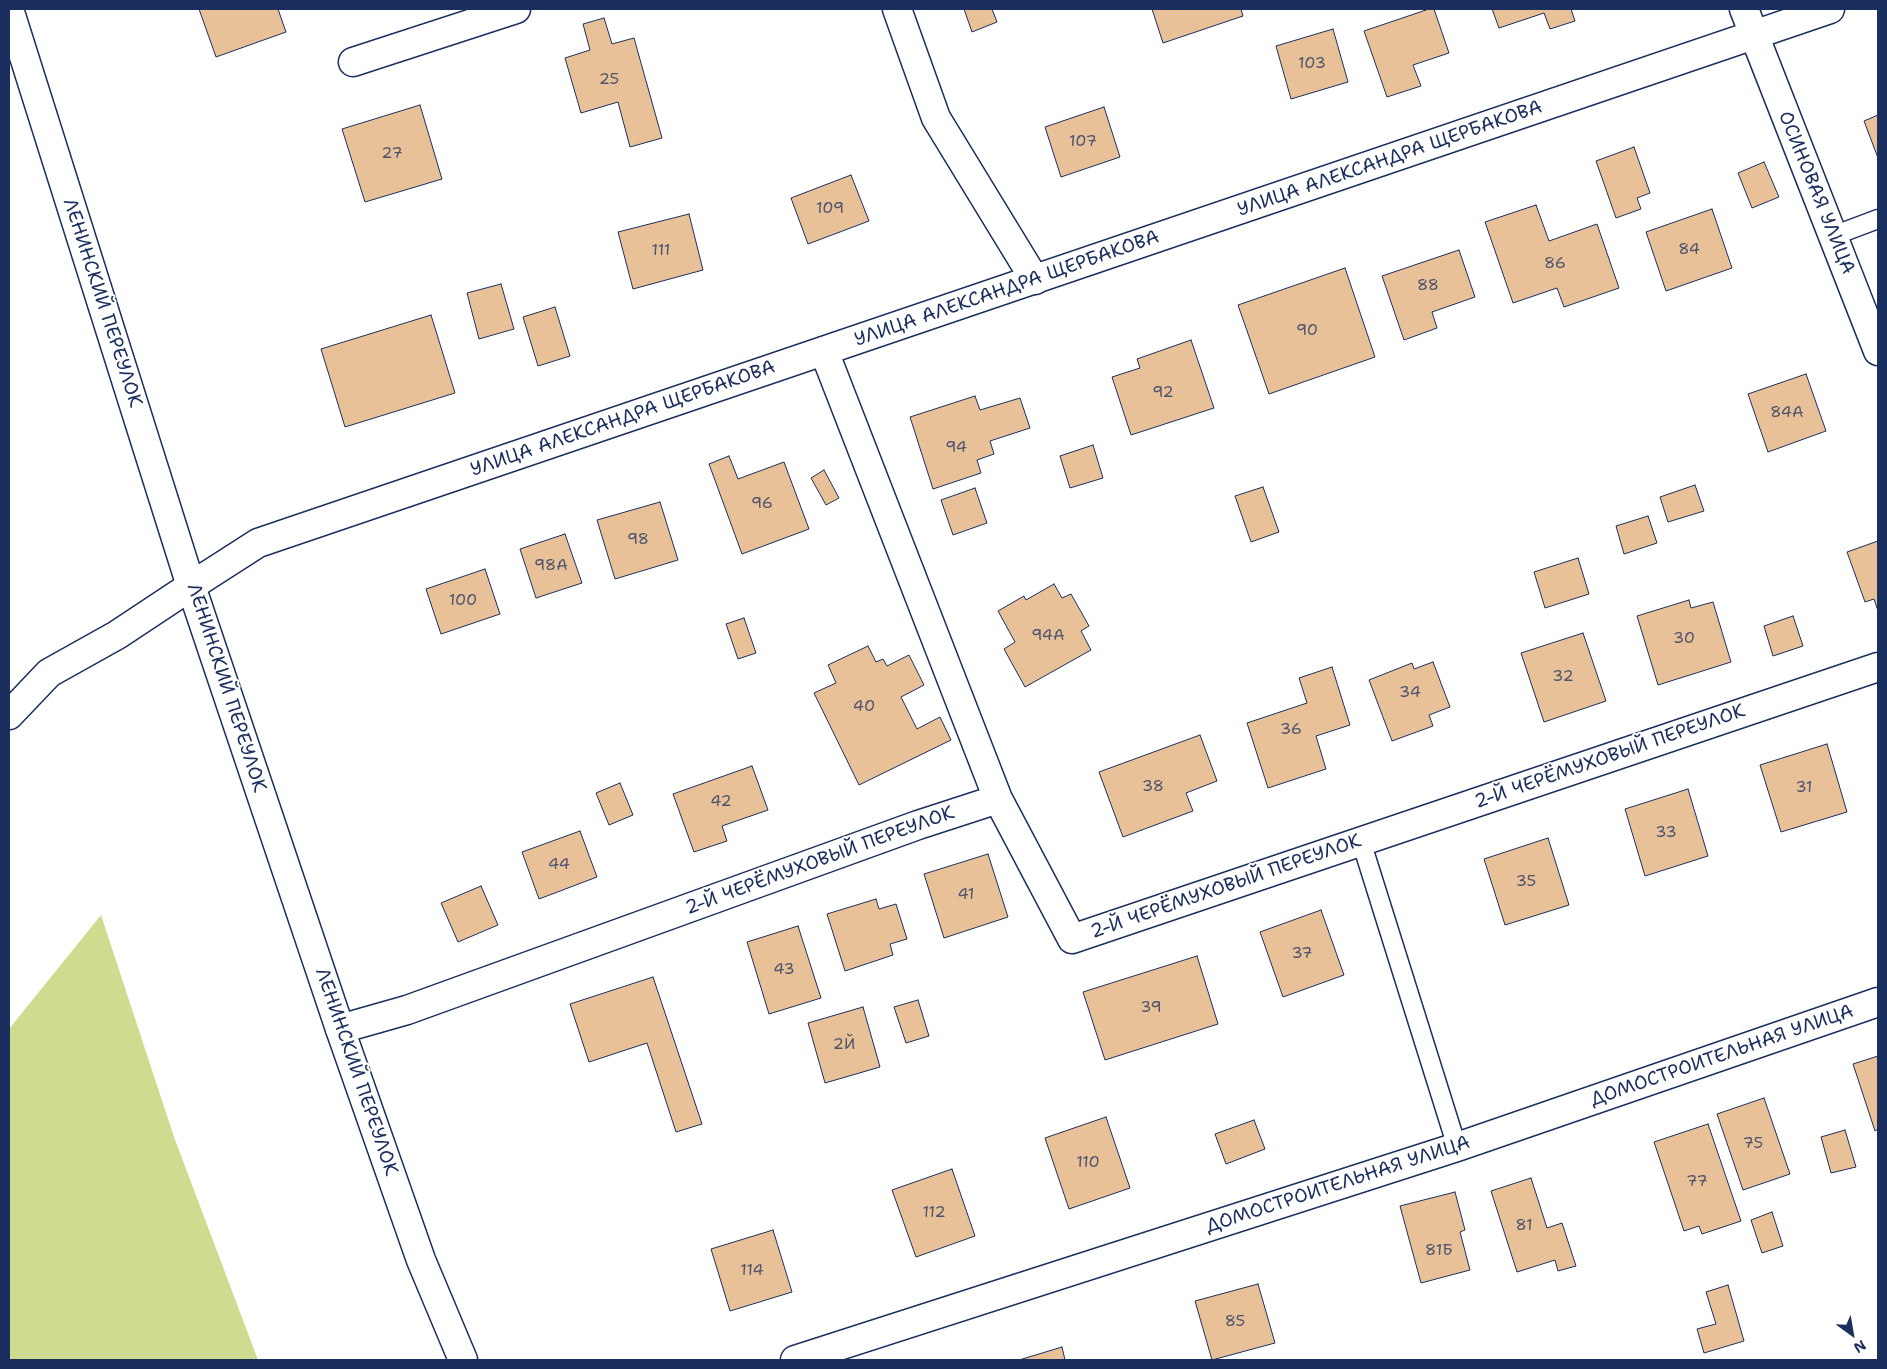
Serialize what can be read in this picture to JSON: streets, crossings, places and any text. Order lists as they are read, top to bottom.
{
  "streets": {
    "street": [
      "УЛИЦА АЛЕКСАНДРА ЩЕРБАКОВА",
      "ОСИНОВАЯ УЛИЦА",
      "ЛЕНИНСКИЙ ПЕРЕУЛОК",
      "2-Й ЧЕРЁМУХОВЫЙ ПЕРЕУЛОК",
      "ДОМОСТРОИТЕЛЬНАЯ УЛИЦА"
    ]
  },
  "crossings": [
    ["УЛИЦА АЛЕКСАНДРА ЩЕРБАКОВА", "ОСИНОВАЯ УЛИЦА"],
    ["УЛИЦА АЛЕКСАНДРА ЩЕРБАКОВА", "ЛЕНИНСКИЙ ПЕРЕУЛОК"],
    ["ЛЕНИНСКИЙ ПЕРЕУЛОК", "2-Й ЧЕРЁМУХОВЫЙ ПЕРЕУЛОК"]
  ],
  "house_numbers": [
    "103",
    "25",
    "107",
    "27",
    "109",
    "84",
    "111",
    "86",
    "88",
    "90",
    "92",
    "84А",
    "94",
    "96",
    "98",
    "98А",
    "100",
    "94А",
    "30",
    "32",
    "34",
    "40",
    "36",
    "38",
    "31",
    "42",
    "33",
    "44",
    "35",
    "41",
    "37",
    "43",
    "39",
    "2Й",
    "75",
    "110",
    "77",
    "112",
    "81",
    "81Б",
    "114",
    "85"
  ],
  "north": "bottom right"
}
